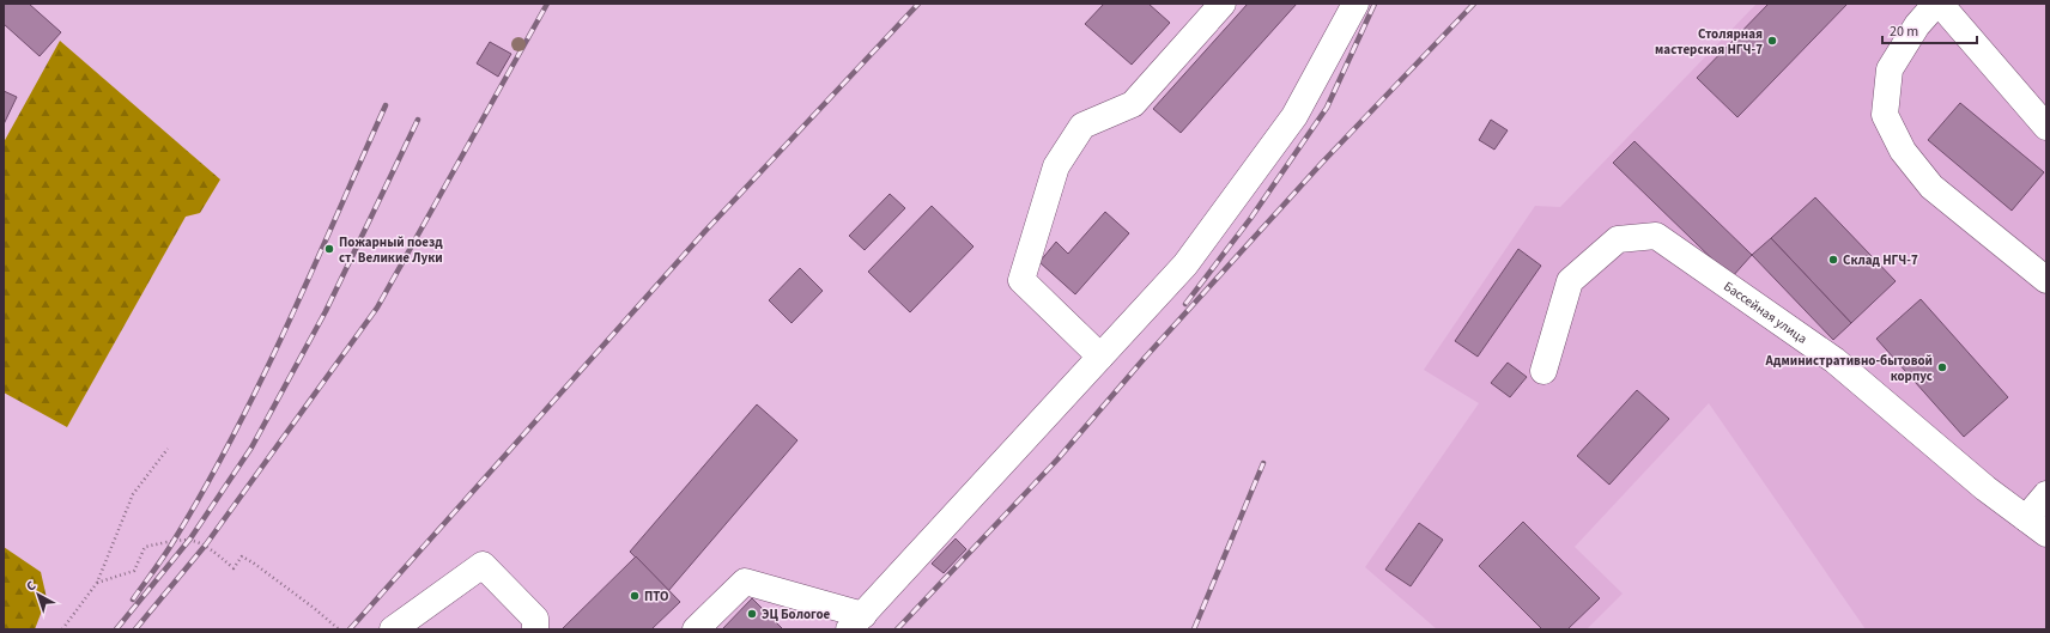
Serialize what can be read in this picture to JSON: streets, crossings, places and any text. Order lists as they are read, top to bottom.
{
  "streets": {
    "lane": ["Бассейная улица"]
  },
  "places": [
    "Столярная мастерская НГЧ-7",
    "Пожарный поезд ст. Великие Луки",
    "Склад НГЧ-7",
    "Административно-бытовой корпус",
    "ПТО",
    "ЭЦ Бологое"
  ],
  "scale_bar": "20 m",
  "north": "top left"
}
